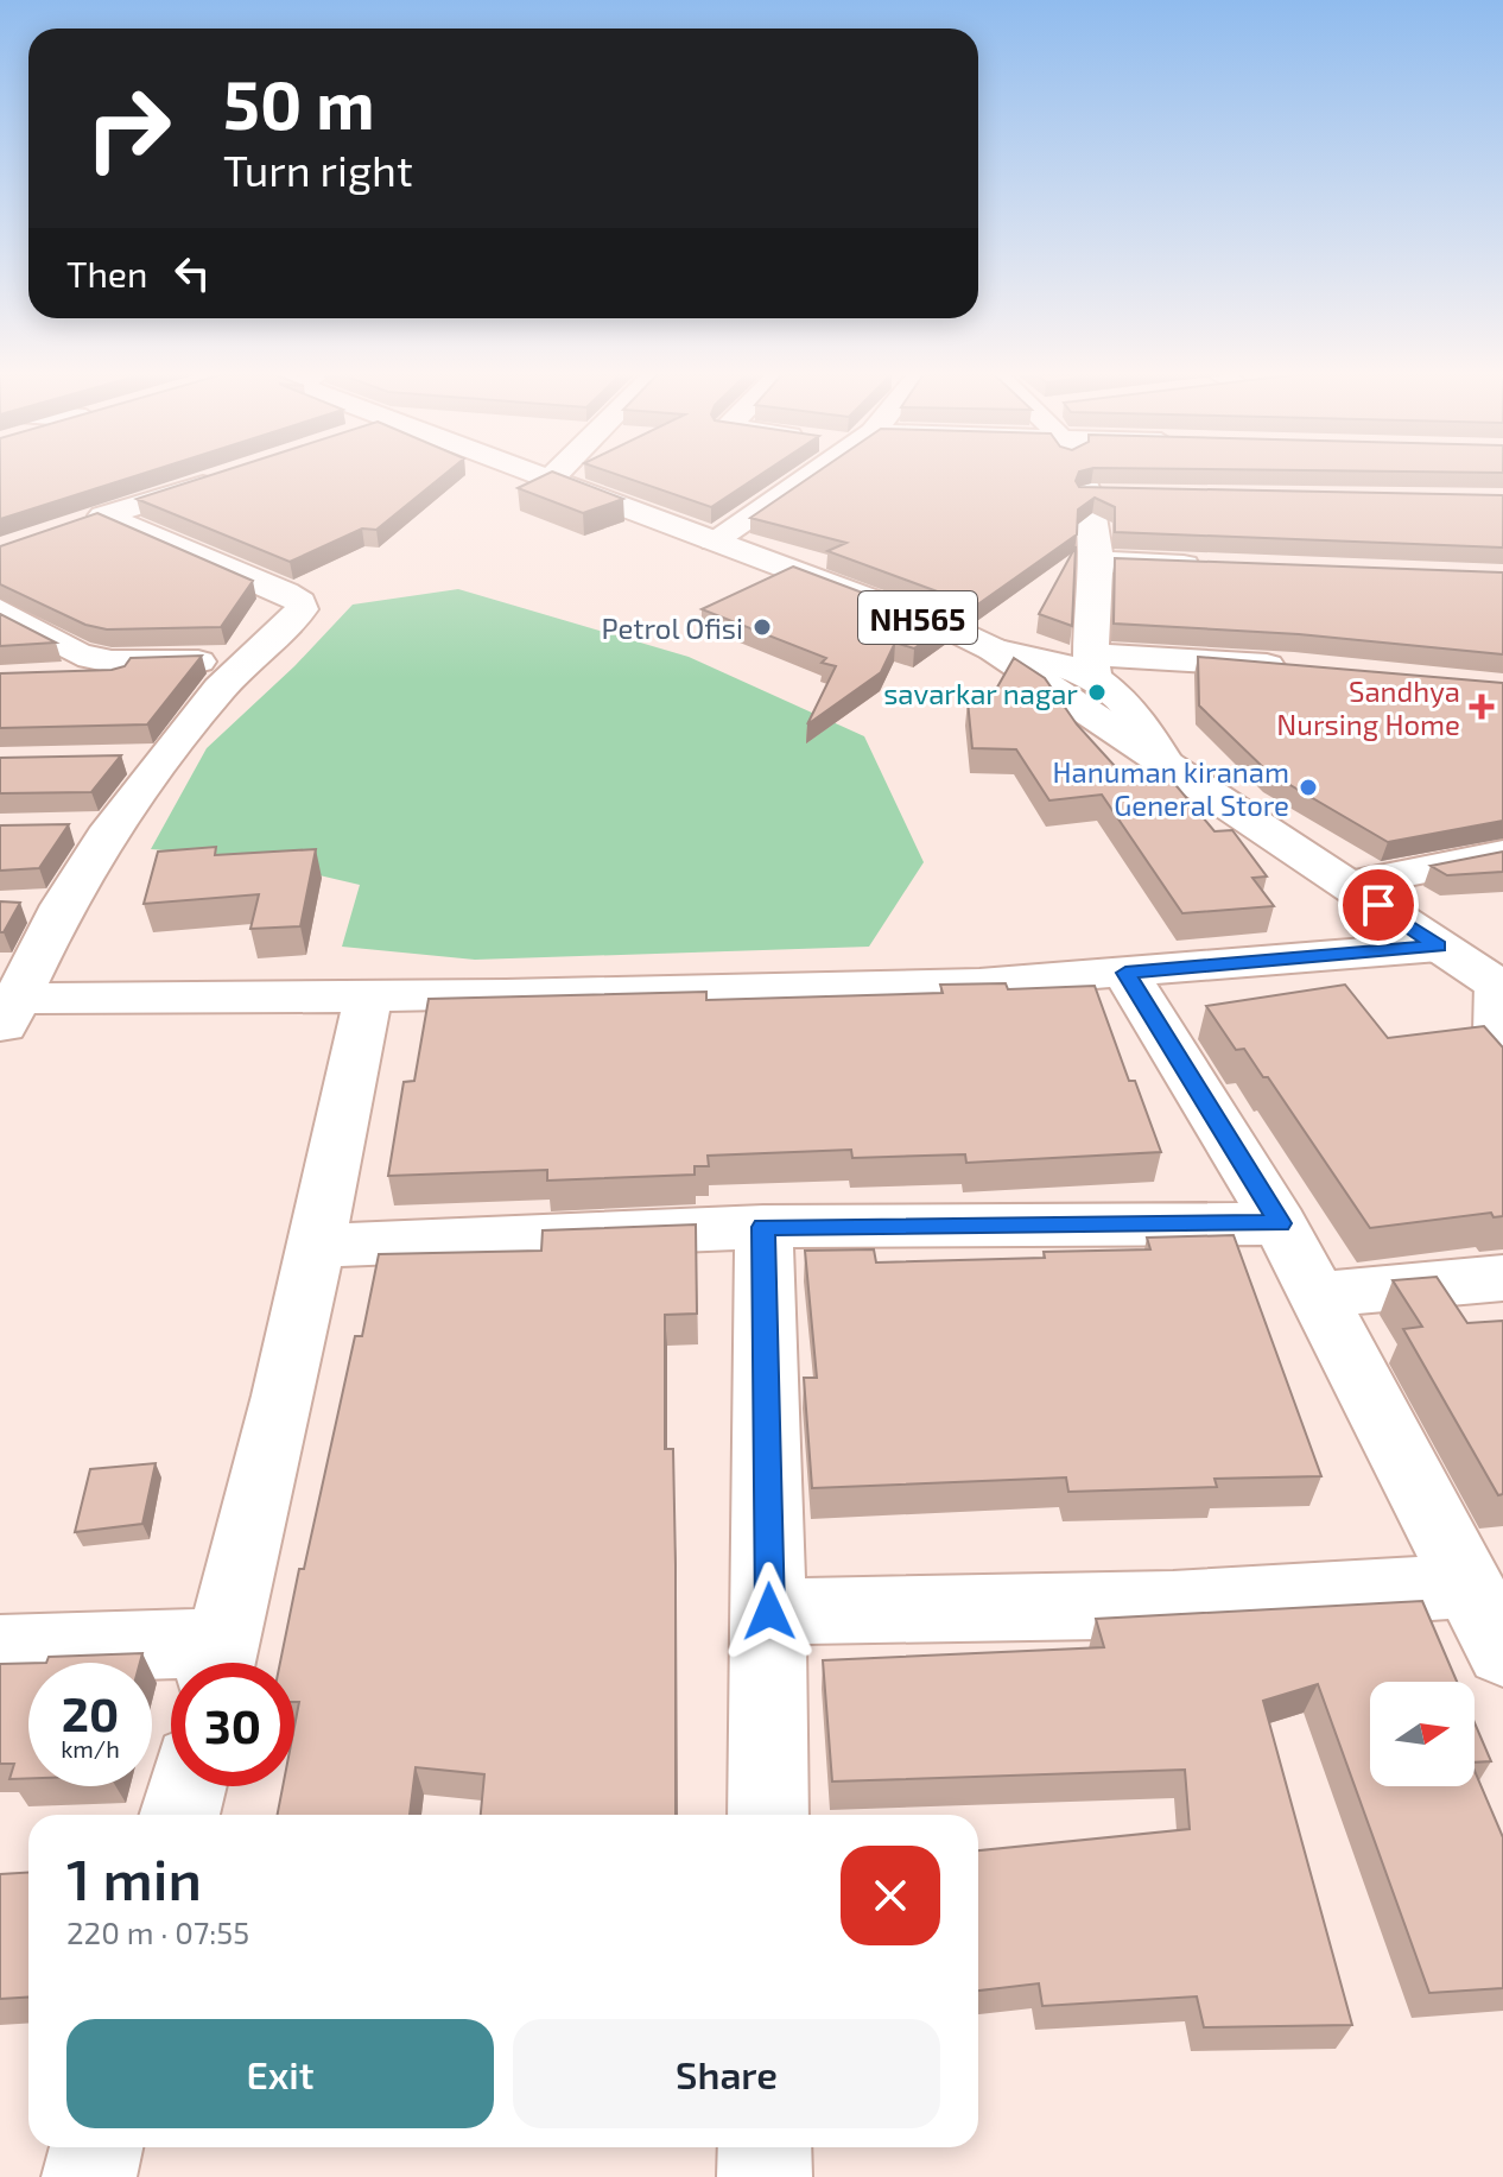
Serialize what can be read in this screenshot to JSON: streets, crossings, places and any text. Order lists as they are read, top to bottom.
{
  "streets": {
    "main road": ["NH565"]
  },
  "places": {
    "other": ["Petrol Ofisi", "savarkar nagar", "Hanuman kiranam General Store"],
    "health": ["Sandhya Nursing Home"]
  },
  "north": "right",
  "page": {
    "turn": ["50 m", "Turn right"],
    "then": "Then",
    "speed": "20 km/h",
    "limit": "30",
    "heading": ["1 min", "220 m · 07:55"],
    "buttons": ["Exit", "Share"]
  }
}
